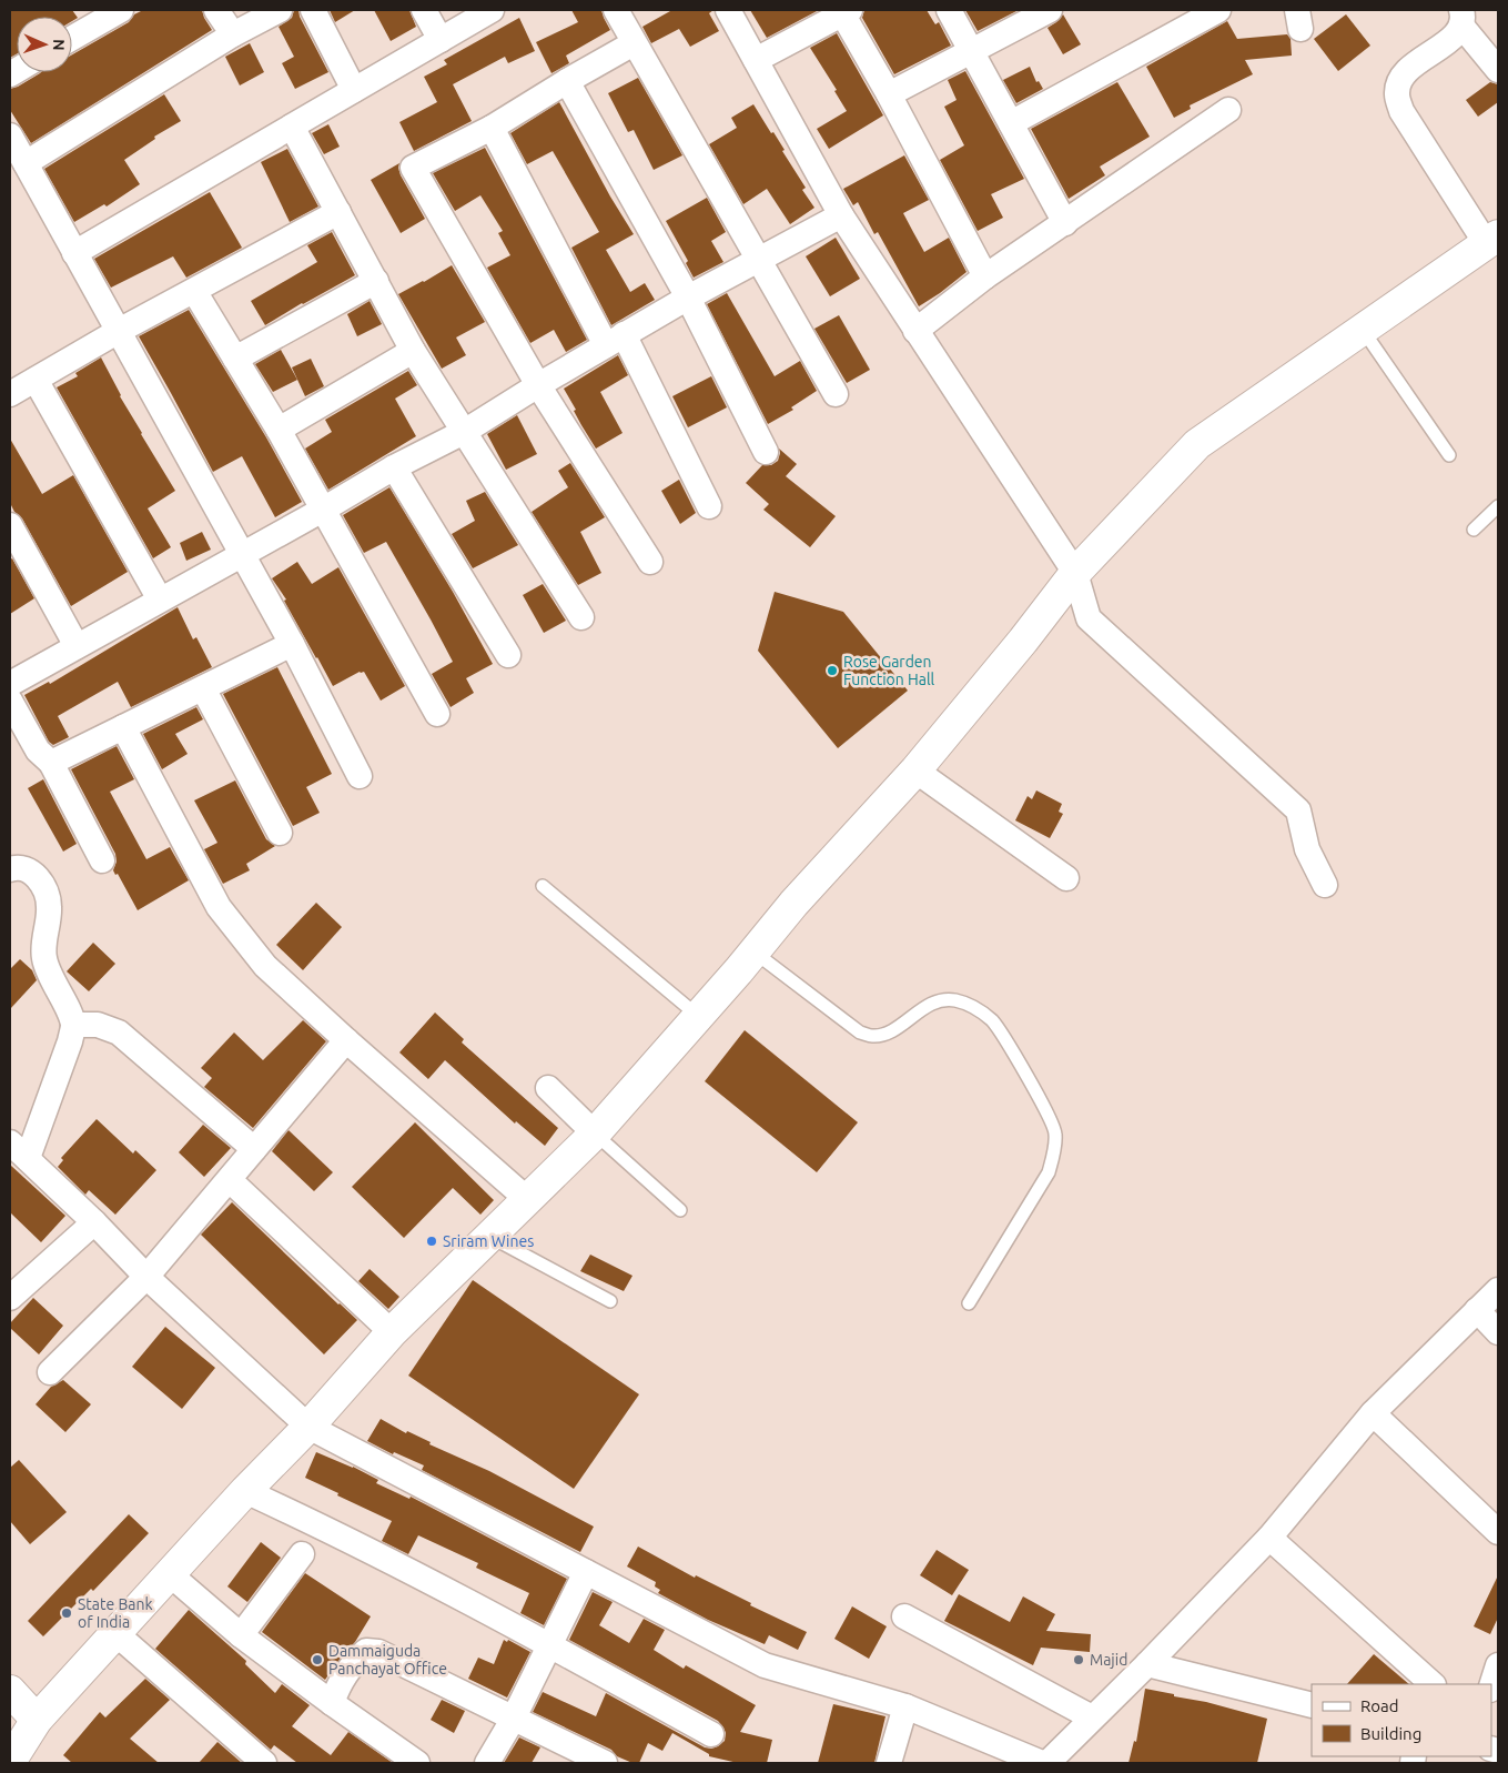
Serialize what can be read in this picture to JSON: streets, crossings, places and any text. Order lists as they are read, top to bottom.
{
  "places": [
    "Rose Garden Function Hall",
    "Sriram Wines",
    "State Bank of India",
    "Dammaiguda Panchayat Office",
    "Majid"
  ],
  "legend": ["Road", "Building"],
  "north": "right"
}
